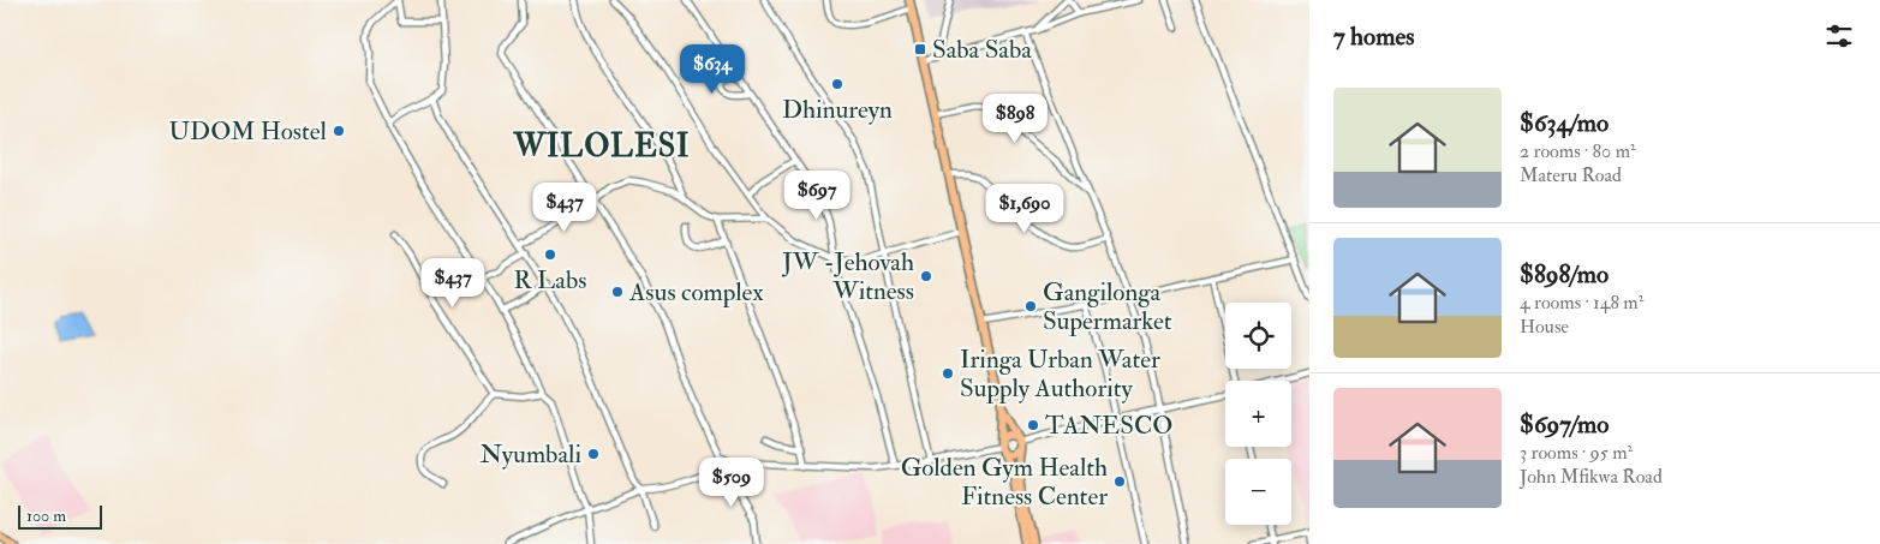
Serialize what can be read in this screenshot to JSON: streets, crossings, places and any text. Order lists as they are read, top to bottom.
{
  "districts": ["WILOLESI"],
  "places": {
    "transit": ["Saba Saba"],
    "other": [
      "Dhinureyn",
      "UDOM Hostel",
      "R Labs",
      "JW -Jehovah Witness",
      "Asus complex",
      "Gangilonga Supermarket",
      "Iringa Urban Water Supply Authority",
      "TANESCO",
      "Nyumbali",
      "Golden Gym Health Fitness Center"
    ]
  },
  "scale_bar": "100 m",
  "page": {
    "heading": "7 homes",
    "price": [
      "$634",
      "$898",
      "$697",
      "$437",
      "$1,690",
      "$437",
      "$509"
    ],
    "list": [
      {
        "name": "$634/mo",
        "note": "2 rooms · 80 m² · Materu Road"
      },
      {
        "name": "$898/mo",
        "note": "4 rooms · 148 m² · House"
      },
      {
        "name": "$697/mo",
        "note": "3 rooms · 95 m² · John Mfikwa Road"
      }
    ],
    "map_buttons": ["+", "−"],
    "scale": "100 m"
  }
}
